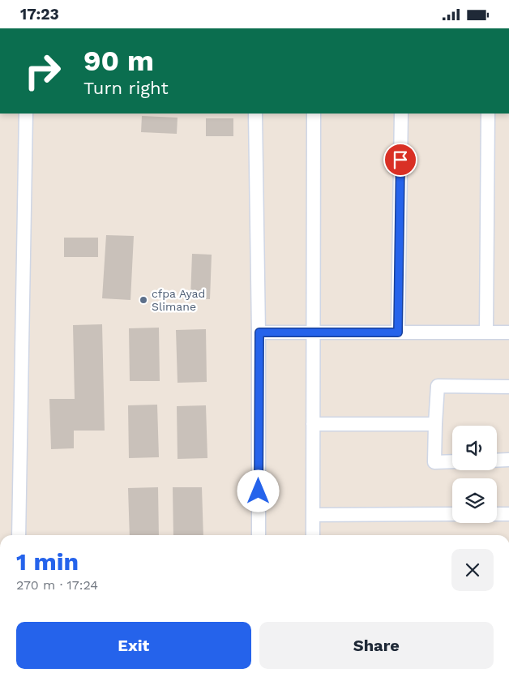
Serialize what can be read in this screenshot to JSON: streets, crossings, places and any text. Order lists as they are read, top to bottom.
{
  "places": ["cfpa Ayad Slimane"],
  "page": {
    "status": "17:23",
    "turn": ["90 m", "Turn right"],
    "heading": ["1 min", "270 m · 17:24"],
    "buttons": ["Exit", "Share"]
  }
}
